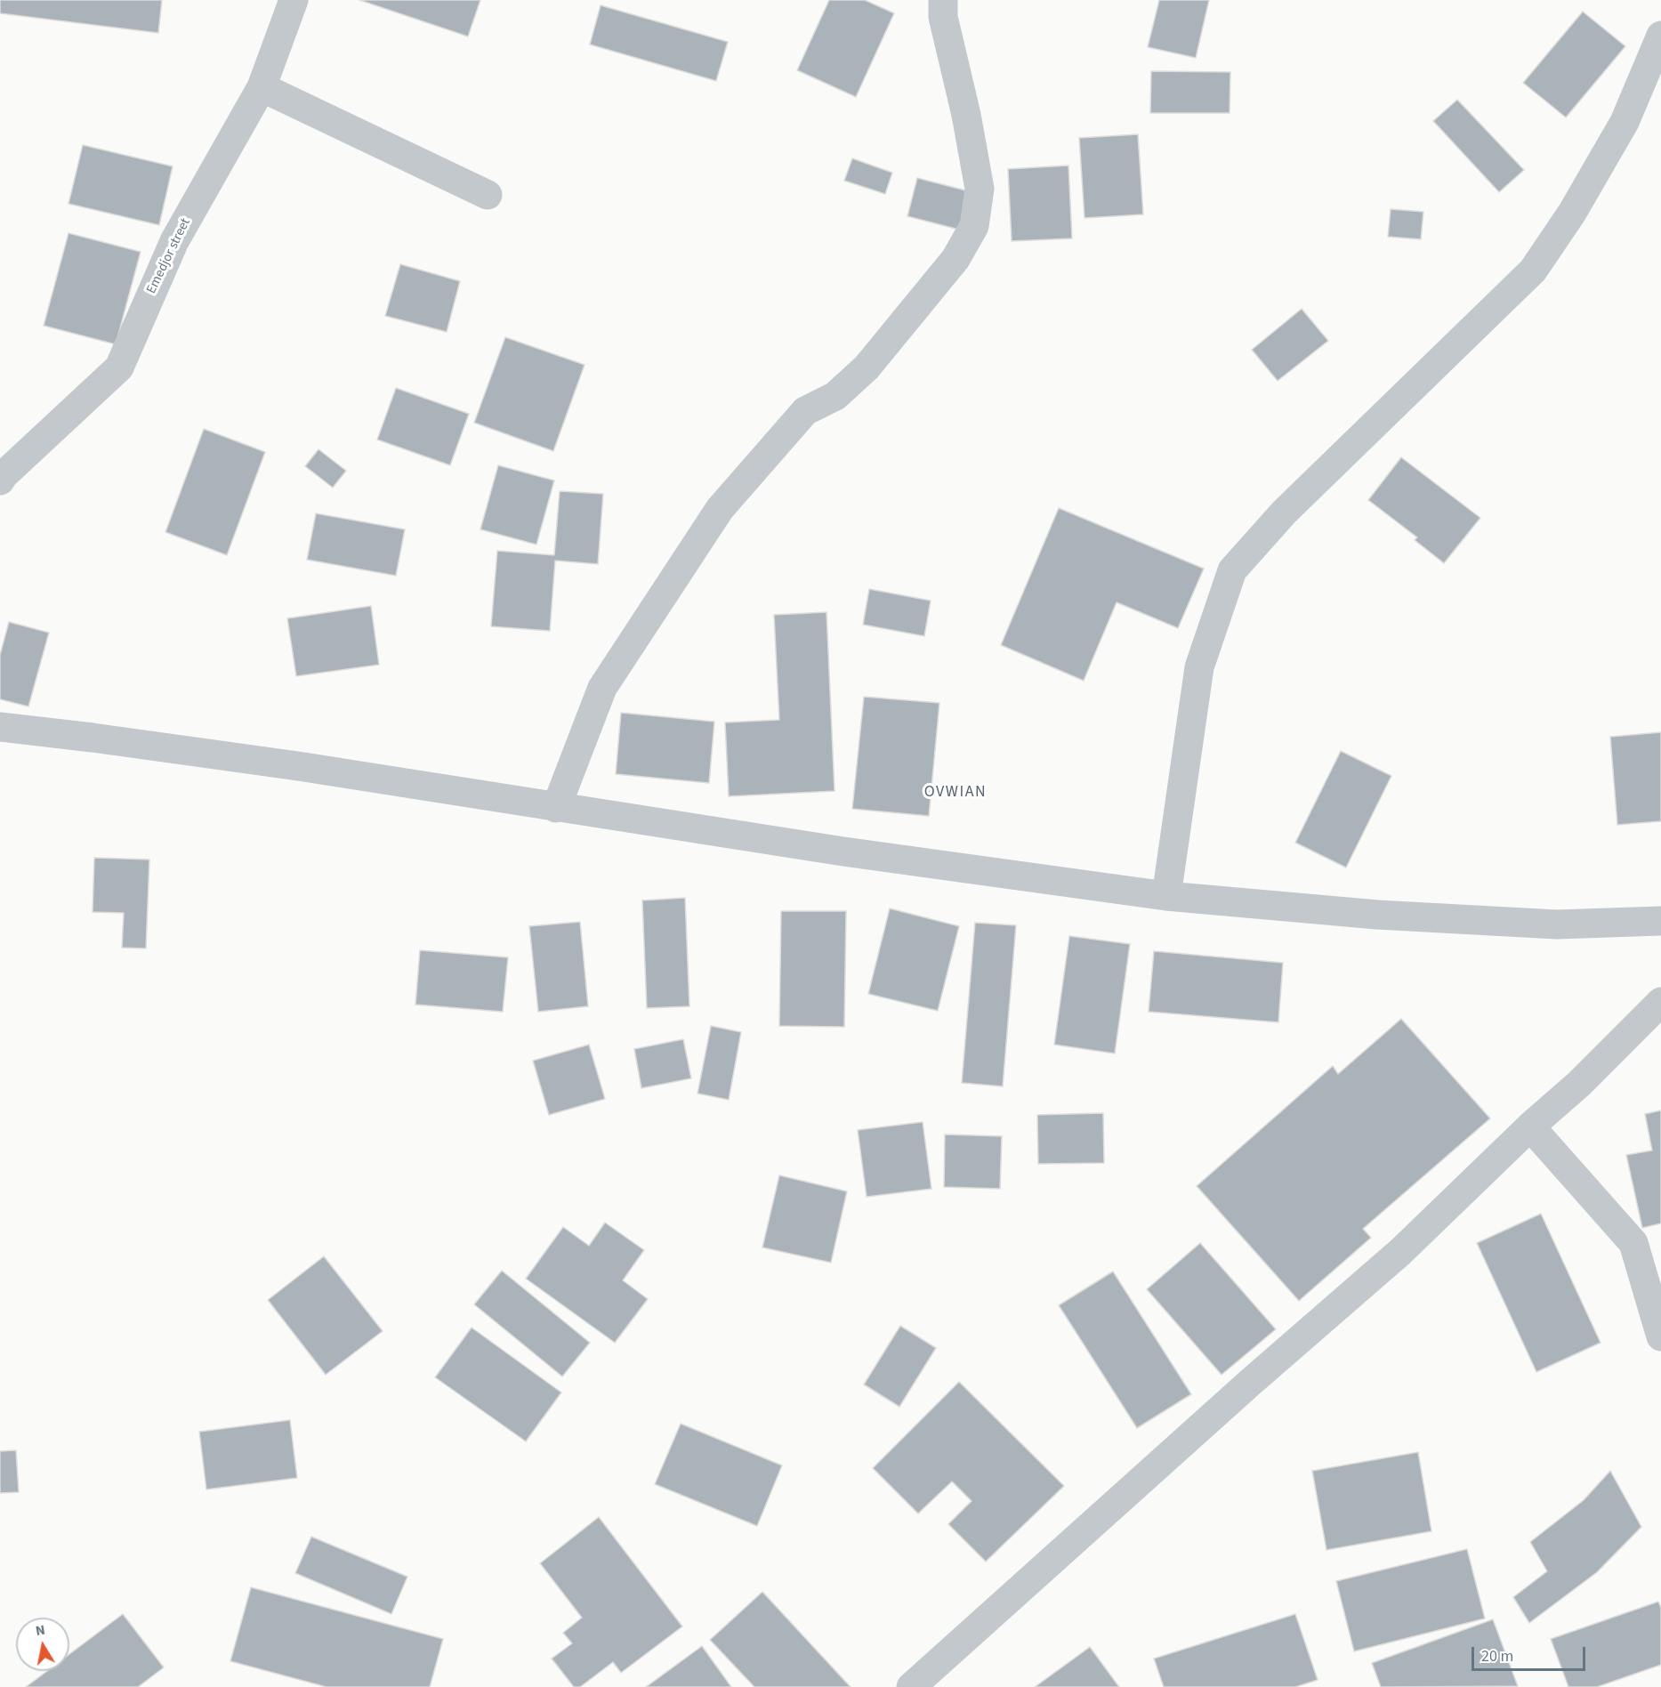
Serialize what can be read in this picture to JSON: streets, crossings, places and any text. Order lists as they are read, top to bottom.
{
  "streets": {
    "street": ["Emedjor street"]
  },
  "districts": ["OVWIAN"],
  "scale_bar": "20 m",
  "north": "top"
}
